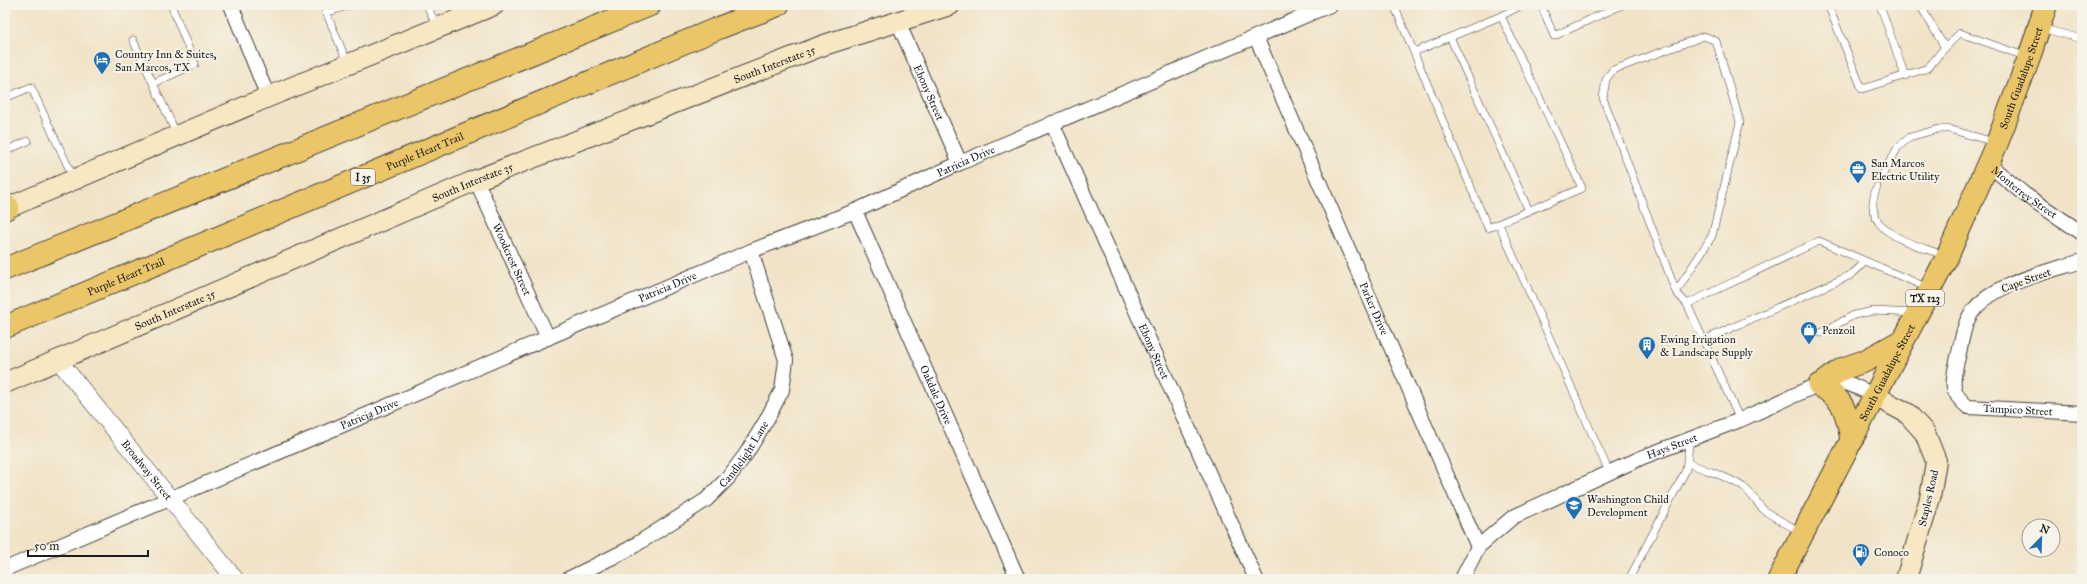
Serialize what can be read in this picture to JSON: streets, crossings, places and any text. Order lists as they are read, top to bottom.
{
  "streets": {
    "main road": [
      "South Interstate 35",
      "South Guadalupe Street",
      "Purple Heart Trail",
      "I 35",
      "TX 123",
      "Staples Road"
    ],
    "street": [
      "Ebony Street",
      "Patricia Drive",
      "Monterrey Street",
      "Woodcrest Street",
      "Cape Street",
      "Parker Drive",
      "Oakdale Drive",
      "Tampico Street",
      "Hays Street",
      "Candlelight Lane",
      "Broadway Street"
    ]
  },
  "crossings": [
    ["South Interstate 35", "Ebony Street"],
    ["South Interstate 35", "Woodcrest Street"],
    ["South Interstate 35", "Broadway Street"],
    ["South Guadalupe Street", "Monterrey Street"],
    ["South Guadalupe Street", "Hays Street"],
    ["South Guadalupe Street", "Staples Road"],
    ["Ebony Street", "Patricia Drive"],
    ["Patricia Drive", "Woodcrest Street"],
    ["Patricia Drive", "Parker Drive"],
    ["Patricia Drive", "Oakdale Drive"],
    ["Patricia Drive", "Candlelight Lane"],
    ["Patricia Drive", "Broadway Street"],
    ["Cape Street", "Tampico Street"],
    ["Parker Drive", "Hays Street"],
    ["Hays Street", "Staples Road"]
  ],
  "places": {
    "hotel": ["Country Inn & Suites, San Marcos, TX"],
    "office": ["San Marcos Electric Utility"],
    "shop": ["Penzoil"],
    "building": ["Ewing Irrigation & Landscape Supply"],
    "school or university": ["Washington Child Development"],
    "fuel station": ["Conoco"]
  },
  "scale_bar": "50 m",
  "north": "top right"
}
